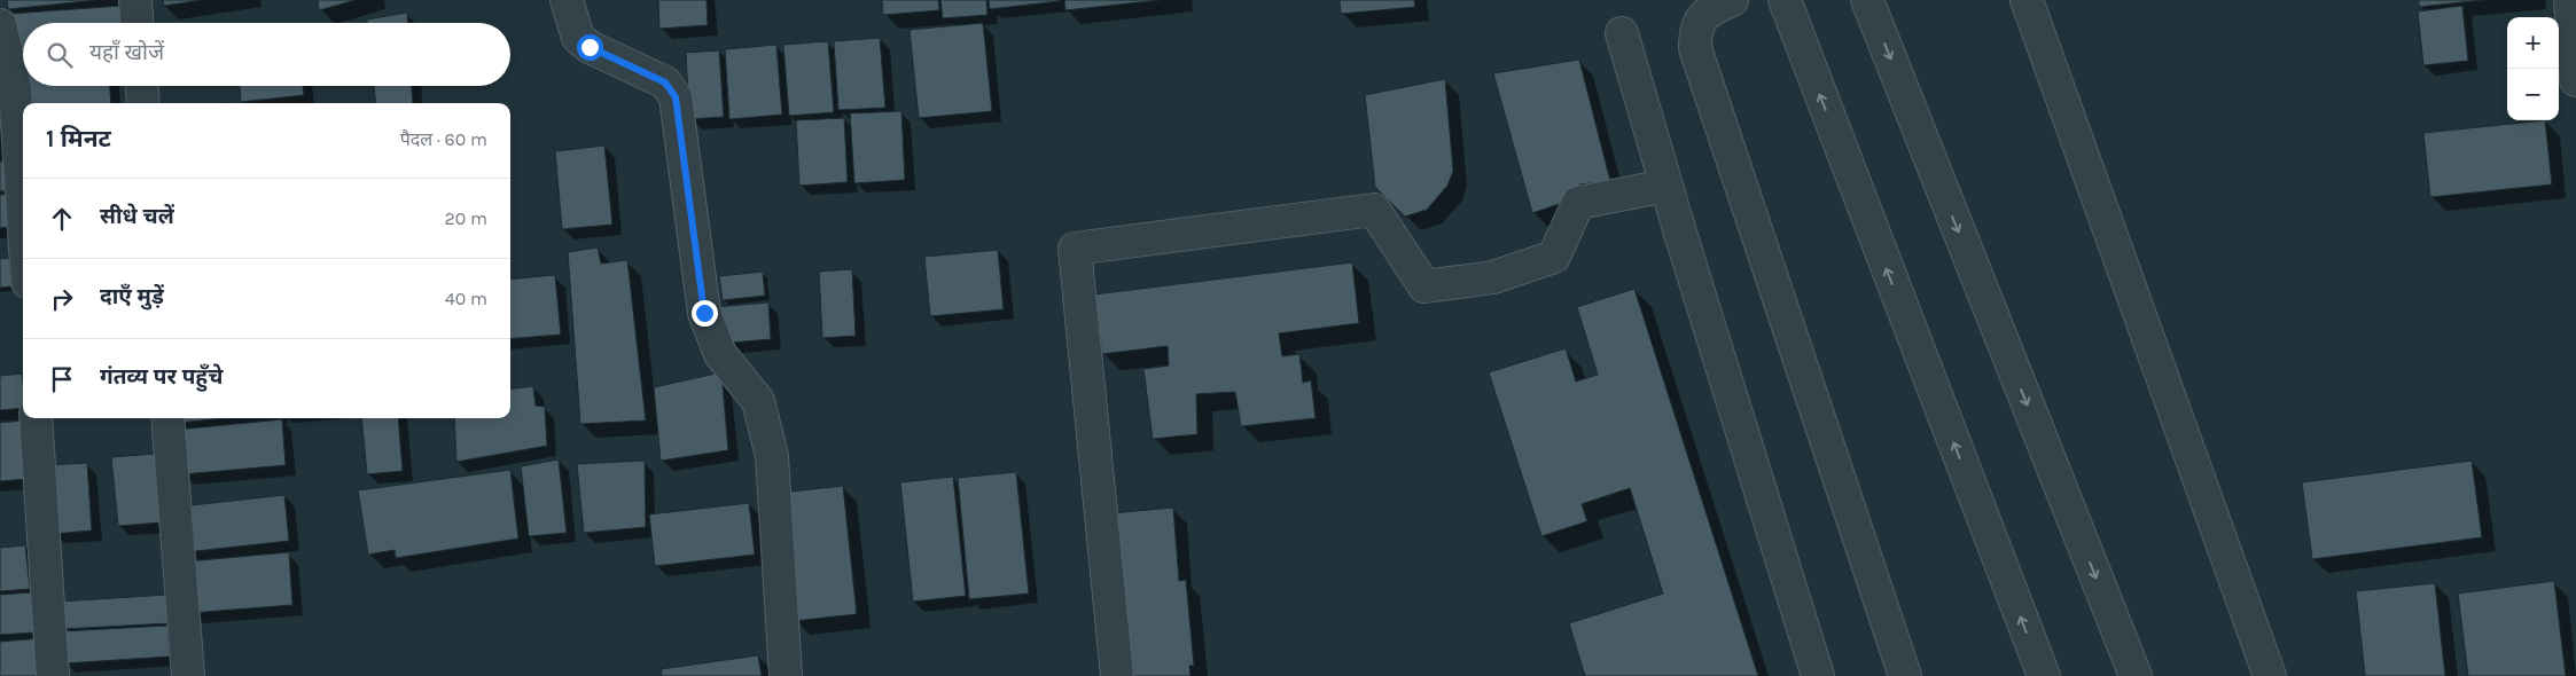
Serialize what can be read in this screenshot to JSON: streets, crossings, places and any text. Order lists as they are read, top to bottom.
{
  "page": {
    "map_buttons": ["+", "−"],
    "search": "यहाँ खोजें",
    "heading": ["1 मिनट", "पैदल · 60 m"],
    "list": [
      ["सीधे चलें", "20 m"],
      ["दाएँ मुड़ें", "40 m"],
      "गंतव्य पर पहुँचे"
    ]
  }
}
